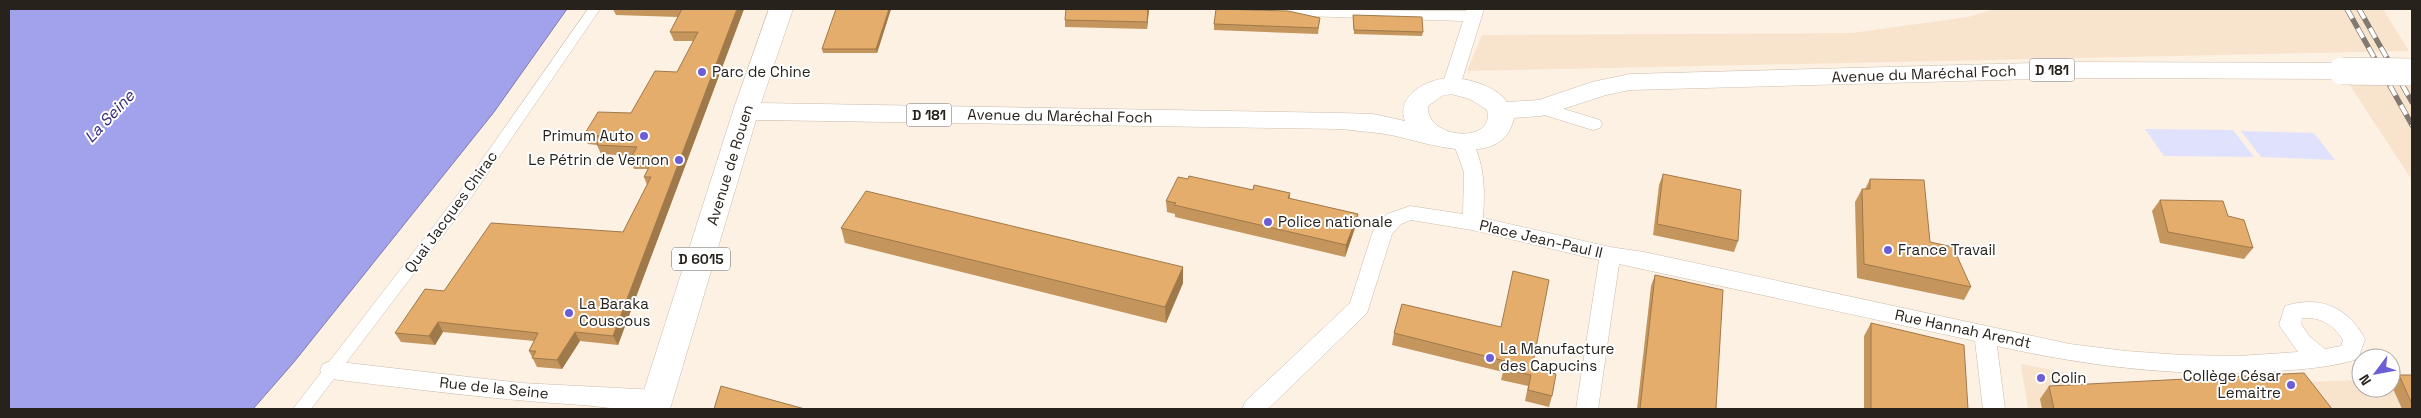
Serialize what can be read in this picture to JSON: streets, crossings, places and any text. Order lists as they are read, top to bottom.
{
  "streets": {
    "main road": [
      "D 181",
      "Avenue du Maréchal Foch",
      "Avenue de Rouen",
      "D 6015"
    ],
    "street": [
      "Quai Jacques Chirac",
      "Place Jean-Paul II",
      "Rue Hannah Arendt",
      "Rue de la Seine"
    ]
  },
  "crossings": [
    ["Avenue du Maréchal Foch", "Avenue de Rouen"],
    ["Avenue du Maréchal Foch", "Place Jean-Paul II"],
    ["Avenue de Rouen", "Rue de la Seine"],
    ["Quai Jacques Chirac", "Rue de la Seine"],
    ["Place Jean-Paul II", "Rue Hannah Arendt"]
  ],
  "water": ["La Seine"],
  "places": [
    "Parc de Chine",
    "Primum Auto",
    "Le Pétrin de Vernon",
    "Police nationale",
    "France Travail",
    "La Baraka Couscous",
    "La Manufacture des Capucins",
    "Colin",
    "Collège César Lemaitre"
  ],
  "north": "bottom left"
}
